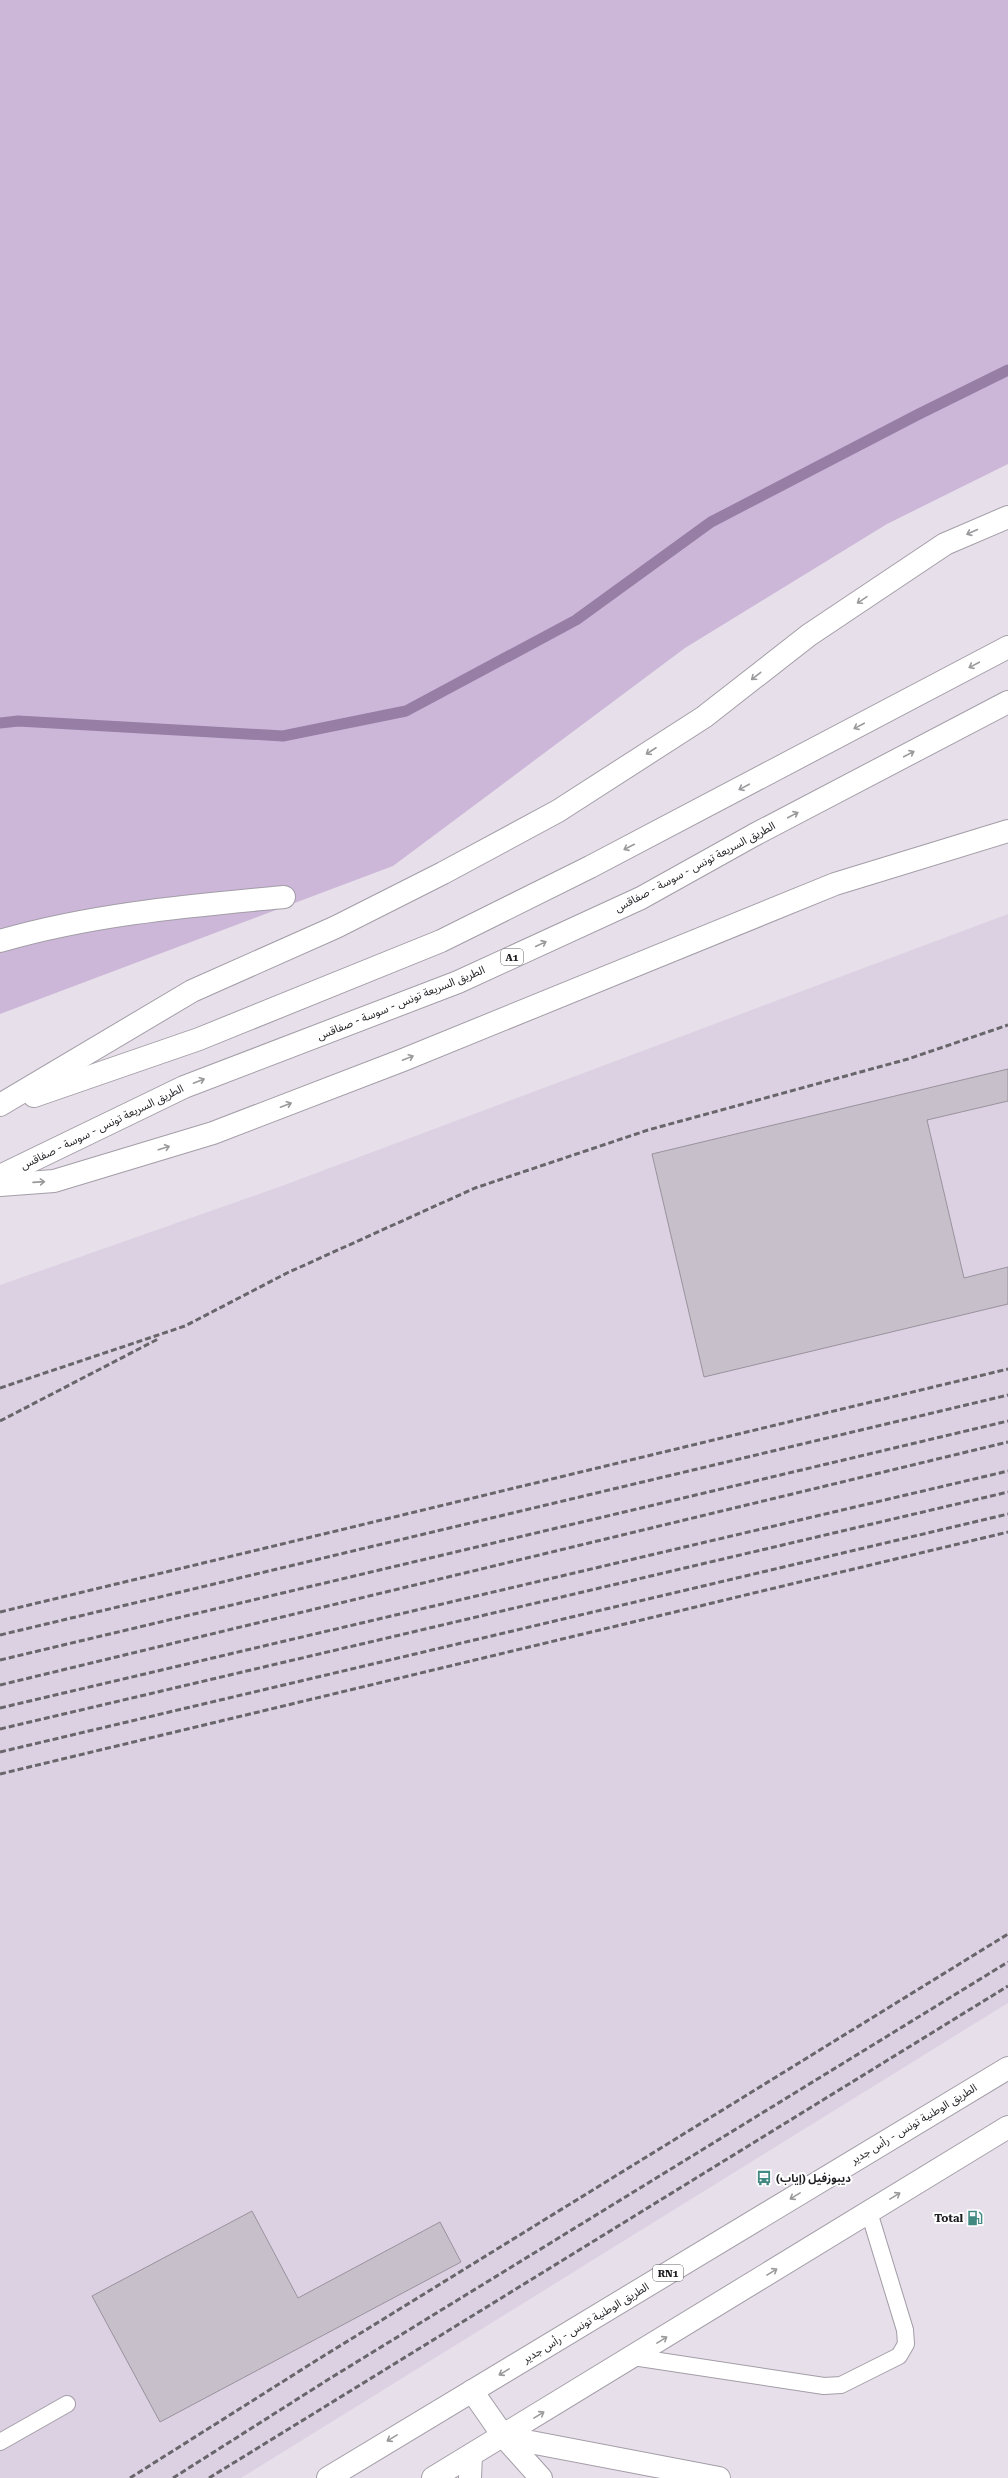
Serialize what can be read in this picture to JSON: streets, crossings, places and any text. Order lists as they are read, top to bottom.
{
  "streets": {
    "main road": [
      "الطريق السريعة تونس - سوسة - صفاقس",
      "A1",
      "الطريق الوطنية تونس - رأس جدير",
      "RN1"
    ]
  },
  "places": {
    "bus stop": ["ديبوزفيل (إياب)"],
    "fuel station": ["Total"]
  }
}
